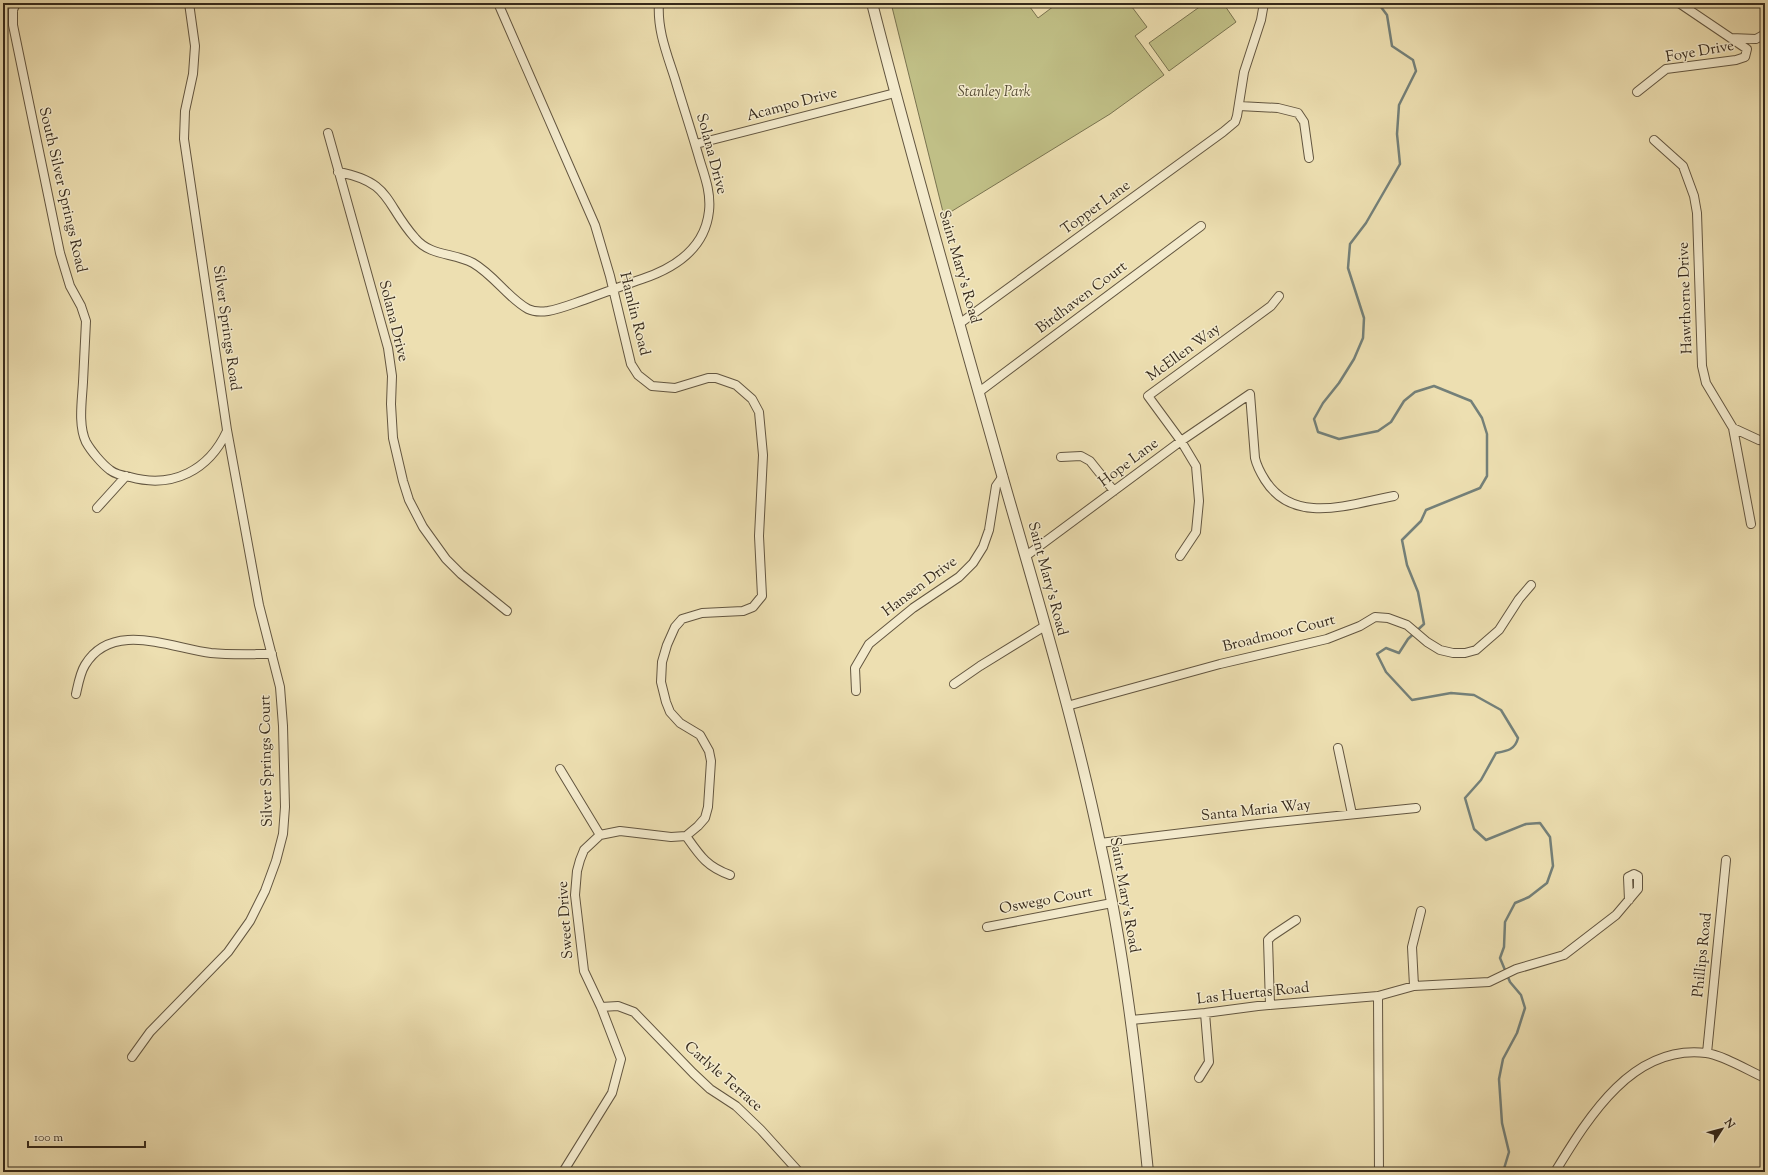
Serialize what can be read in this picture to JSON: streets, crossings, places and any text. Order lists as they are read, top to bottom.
{
  "streets": {
    "street": [
      "Foye Drive",
      "Acampo Drive",
      "Solana Drive",
      "South Silver Springs Road",
      "Topper Lane",
      "Saint Mary's Road",
      "Birdhaven Court",
      "Hawthorne Drive",
      "Hamlin Road",
      "Silver Springs Road",
      "McEllen Way",
      "Hope Lane",
      "Hansen Drive",
      "Broadmoor Court",
      "Silver Springs Court",
      "Santa Maria Way",
      "Oswego Court",
      "Sweet Drive",
      "Phillips Road",
      "Las Huertas Road",
      "Carlyle Terrace"
    ]
  },
  "crossings": [
    ["Acampo Drive", "Solana Drive"],
    ["Acampo Drive", "Saint Mary's Road"],
    ["Solana Drive", "Hamlin Road"],
    ["South Silver Springs Road", "Silver Springs Road"],
    ["Topper Lane", "Saint Mary's Road"],
    ["Saint Mary's Road", "Birdhaven Court"],
    ["Saint Mary's Road", "Hope Lane"],
    ["Saint Mary's Road", "Hansen Drive"],
    ["Saint Mary's Road", "Broadmoor Court"],
    ["Saint Mary's Road", "Santa Maria Way"],
    ["Saint Mary's Road", "Oswego Court"],
    ["Saint Mary's Road", "Las Huertas Road"],
    ["Silver Springs Road", "Silver Springs Court"],
    ["McEllen Way", "Hope Lane"],
    ["Sweet Drive", "Carlyle Terrace"]
  ],
  "parks": ["Stanley Park"],
  "scale_bar": "100 m",
  "north": "top right"
}
